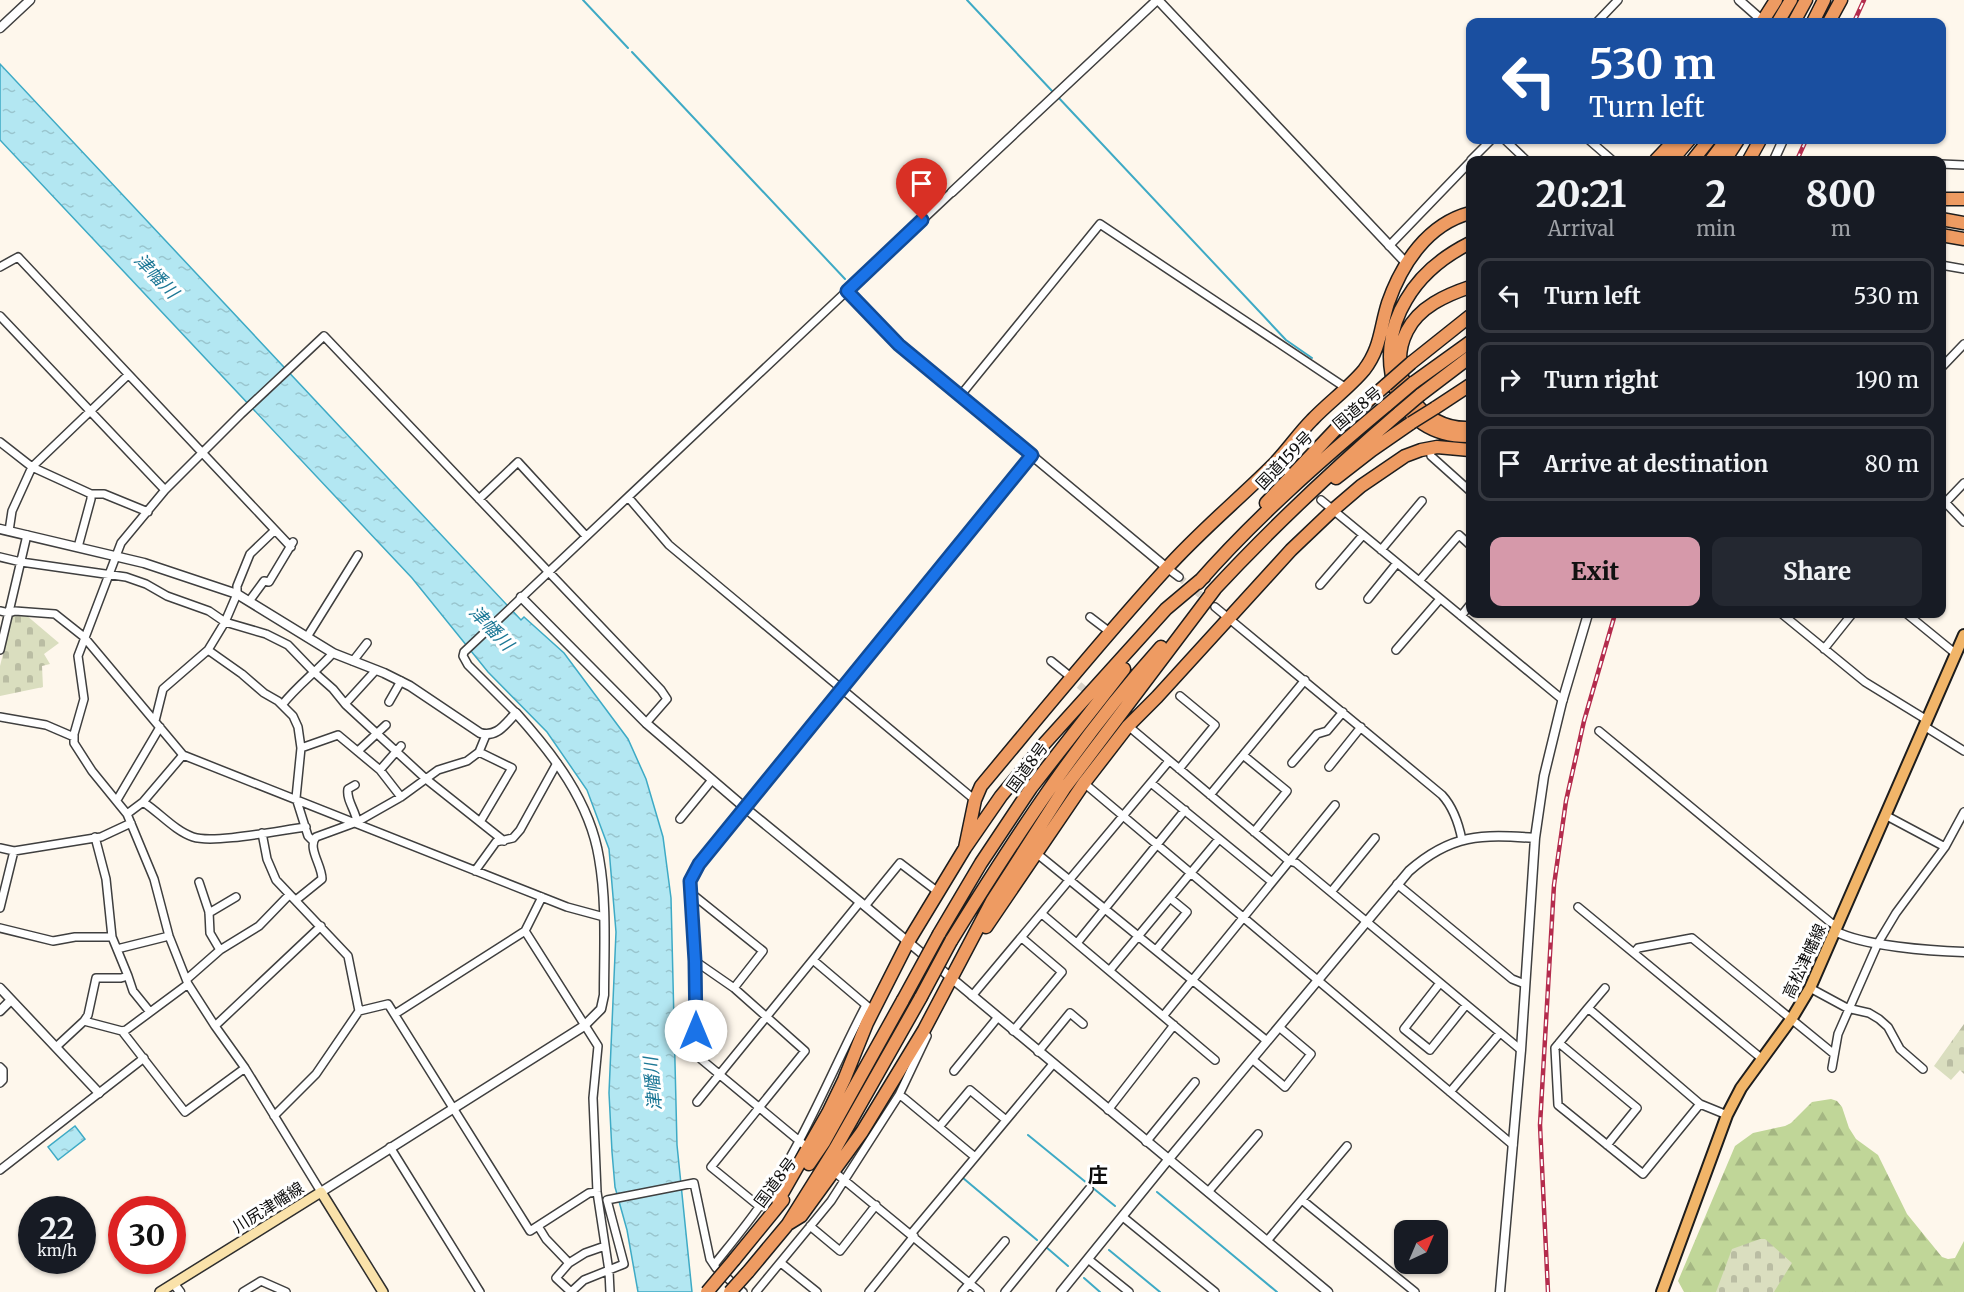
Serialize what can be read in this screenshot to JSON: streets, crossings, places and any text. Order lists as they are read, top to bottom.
{
  "streets": {
    "highway": ["国道8号", "国道159号"],
    "main road": ["高松津幡線", "川尻津幡線"]
  },
  "crossings": [
    ["国道8号", "国道159号"]
  ],
  "districts": ["庄"],
  "water": ["津幡川"],
  "north": "top right",
  "page": {
    "turn": ["530 m", "Turn left"],
    "eta": [
      "20:21",
      "Arrival",
      "2",
      "min",
      "800",
      "m"
    ],
    "list": [
      {
        "name": "Turn left",
        "value": "530 m"
      },
      {
        "name": "Turn right",
        "value": "190 m"
      },
      {
        "name": "Arrive at destination",
        "value": "80 m"
      }
    ],
    "buttons": ["Exit", "Share"],
    "speed": "22 km/h",
    "limit": "30"
  }
}
